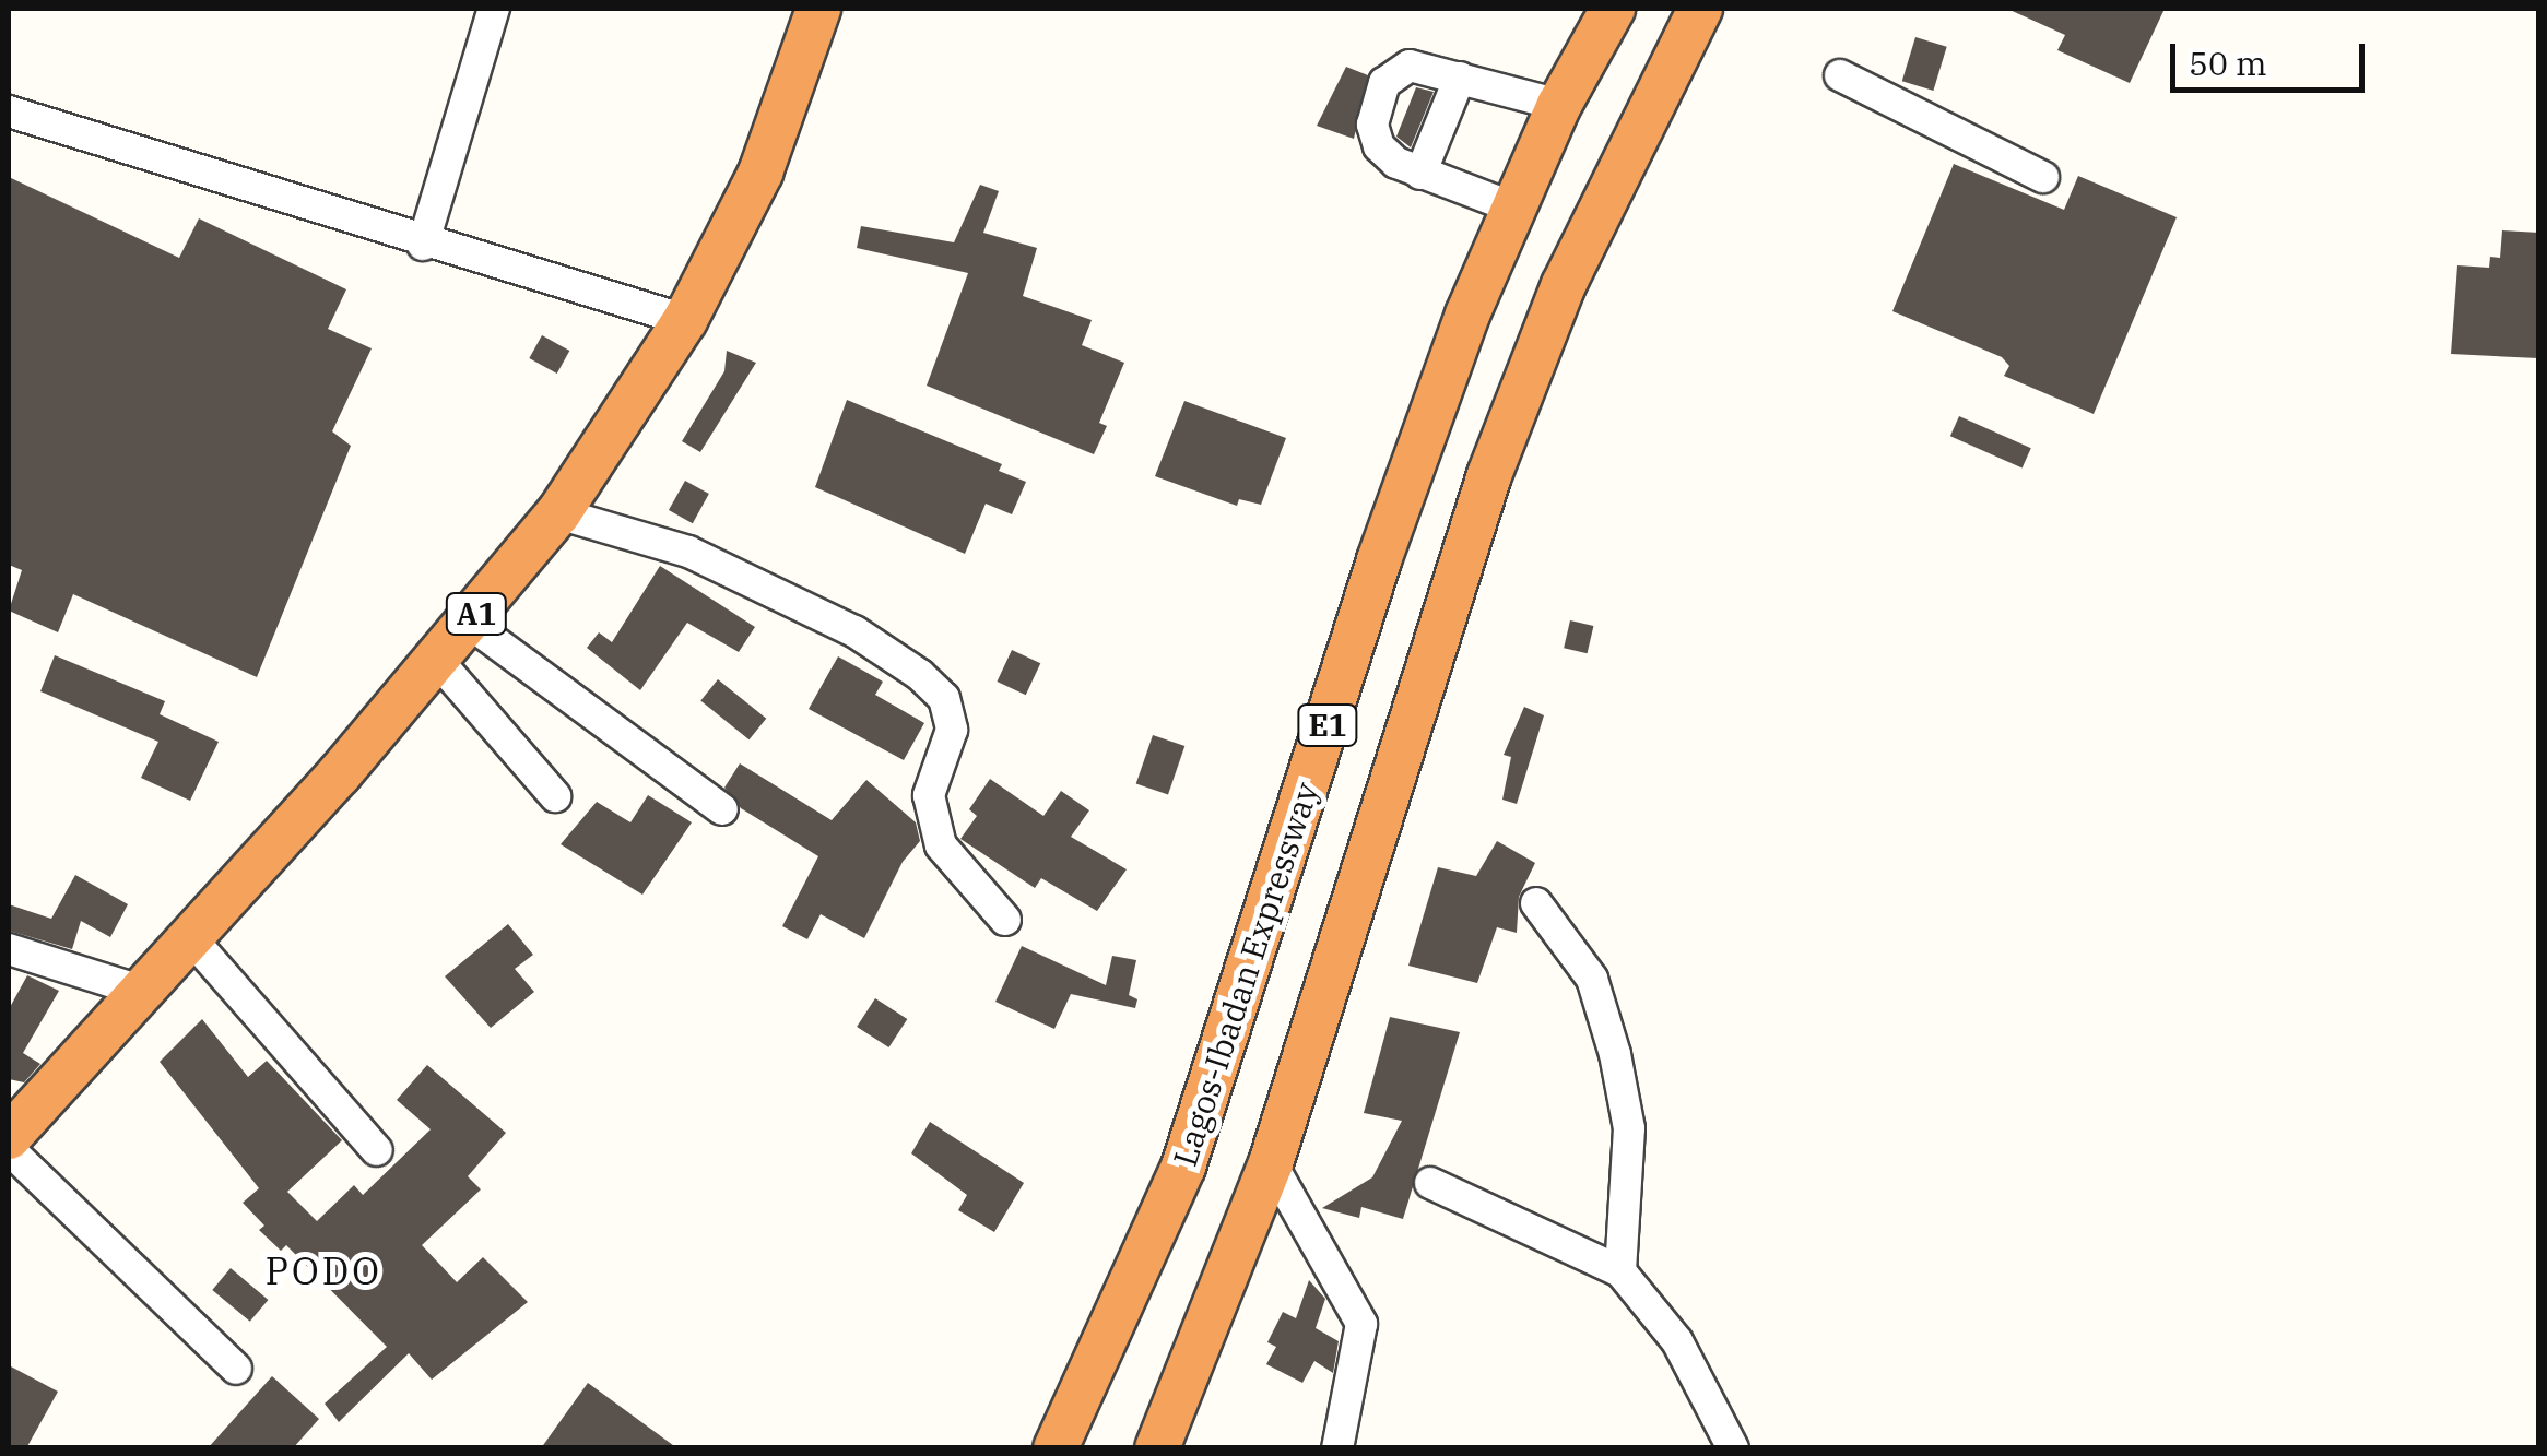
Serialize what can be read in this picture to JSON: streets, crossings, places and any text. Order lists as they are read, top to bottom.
{
  "streets": {
    "highway": ["A1", "E1", "Lagos-Ibadan Expressway"]
  },
  "districts": ["PODO"],
  "scale_bar": "50 m"
}
